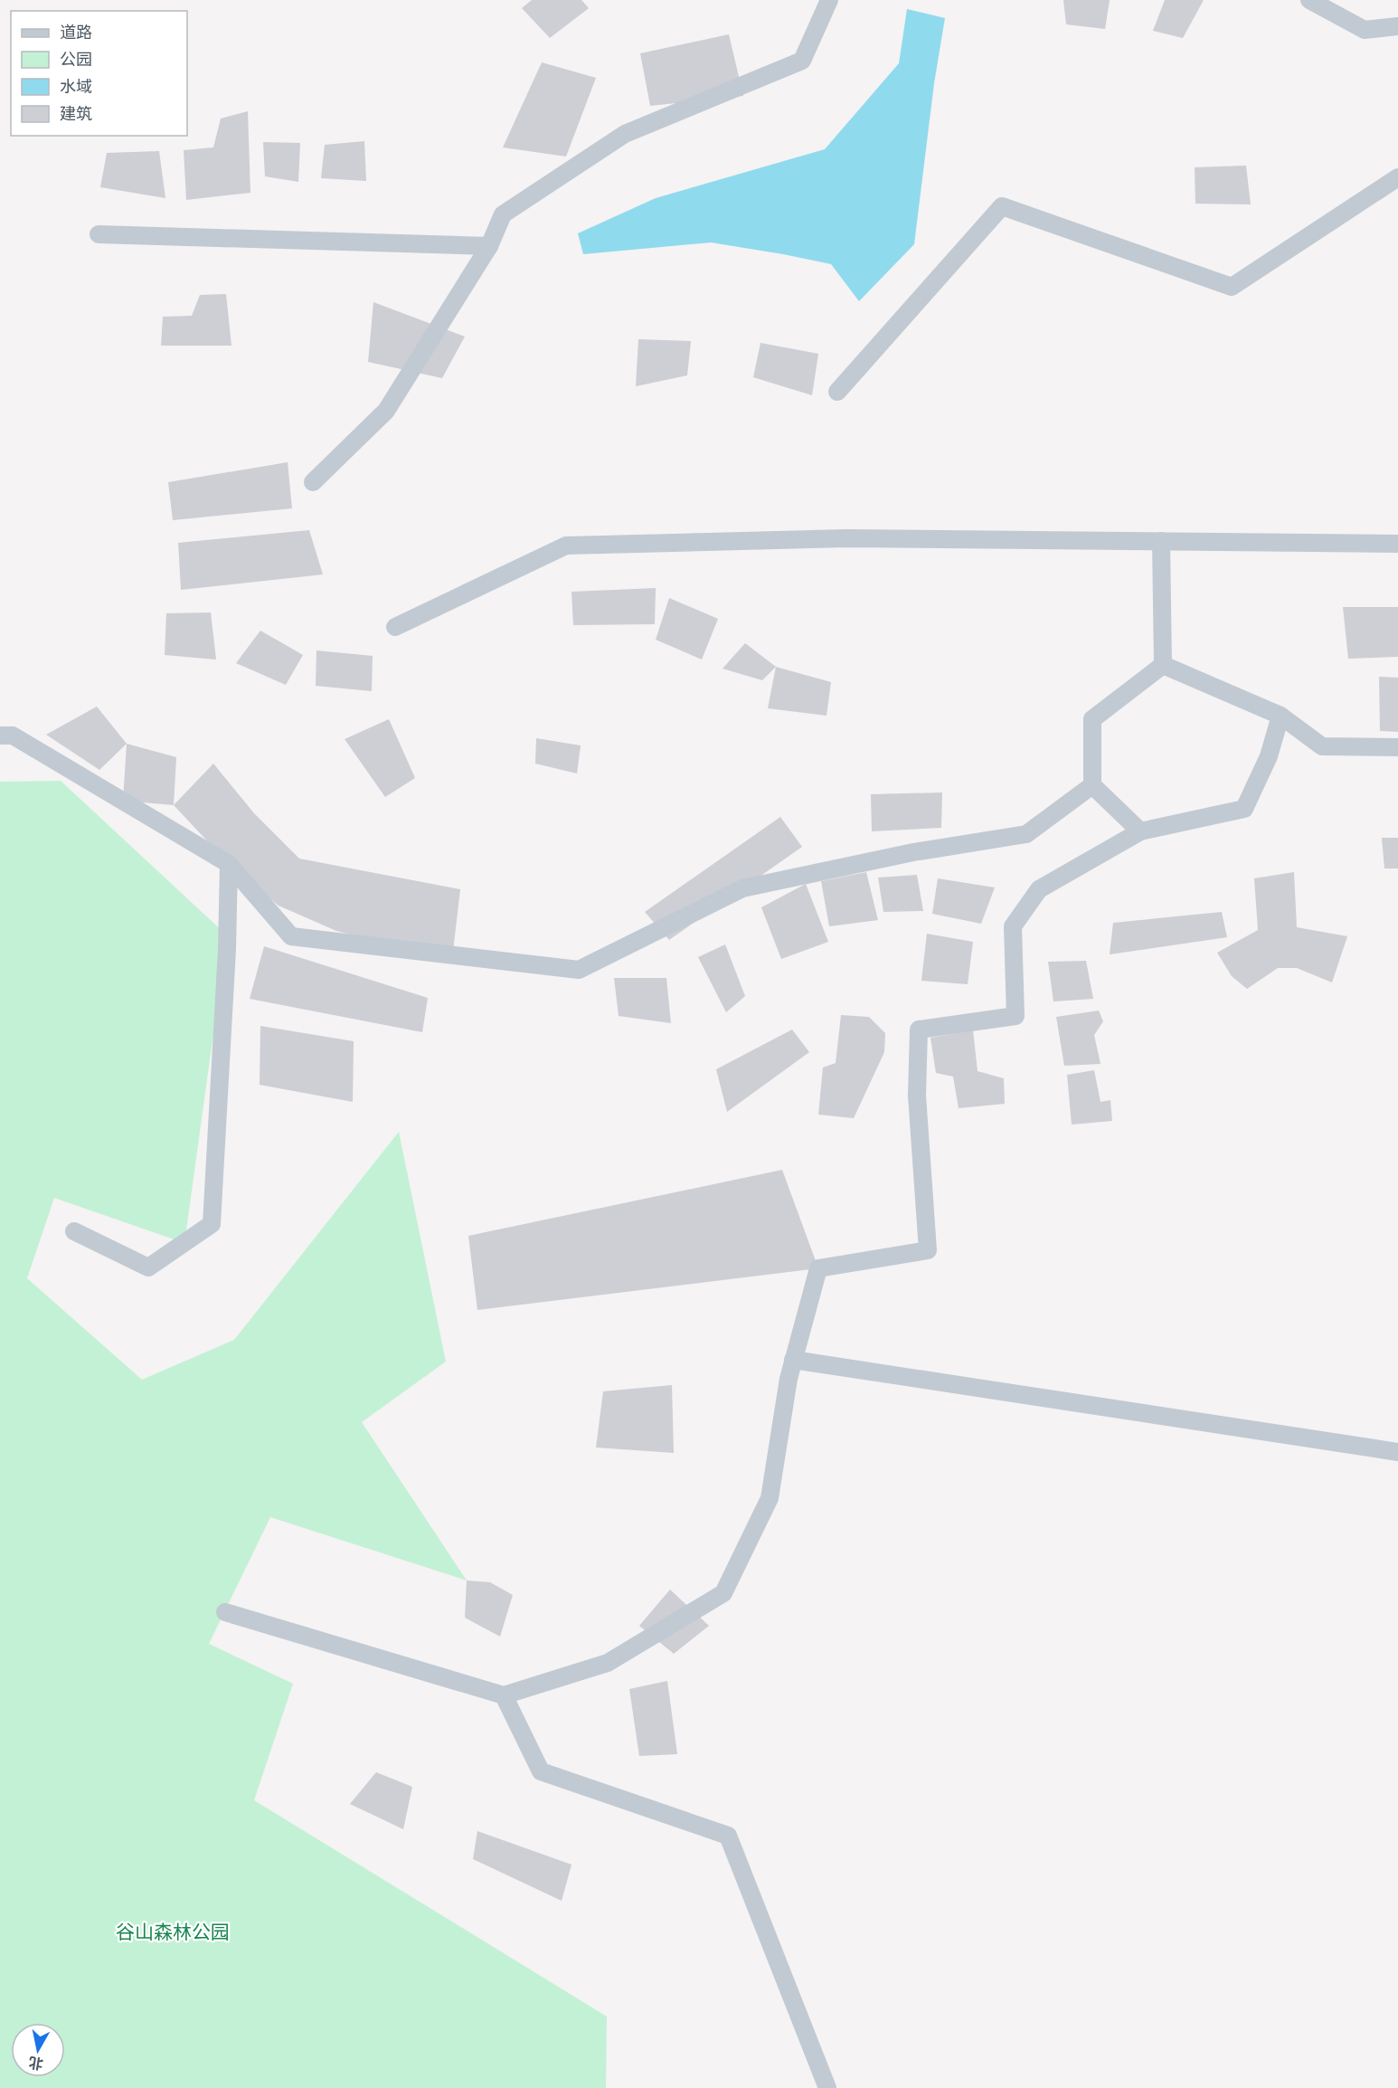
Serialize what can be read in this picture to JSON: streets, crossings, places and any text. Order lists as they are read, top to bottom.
{
  "parks": ["谷山森林公园"],
  "legend": [
    "道路",
    "公园",
    "水域",
    "建筑"
  ],
  "north": "bottom"
}
